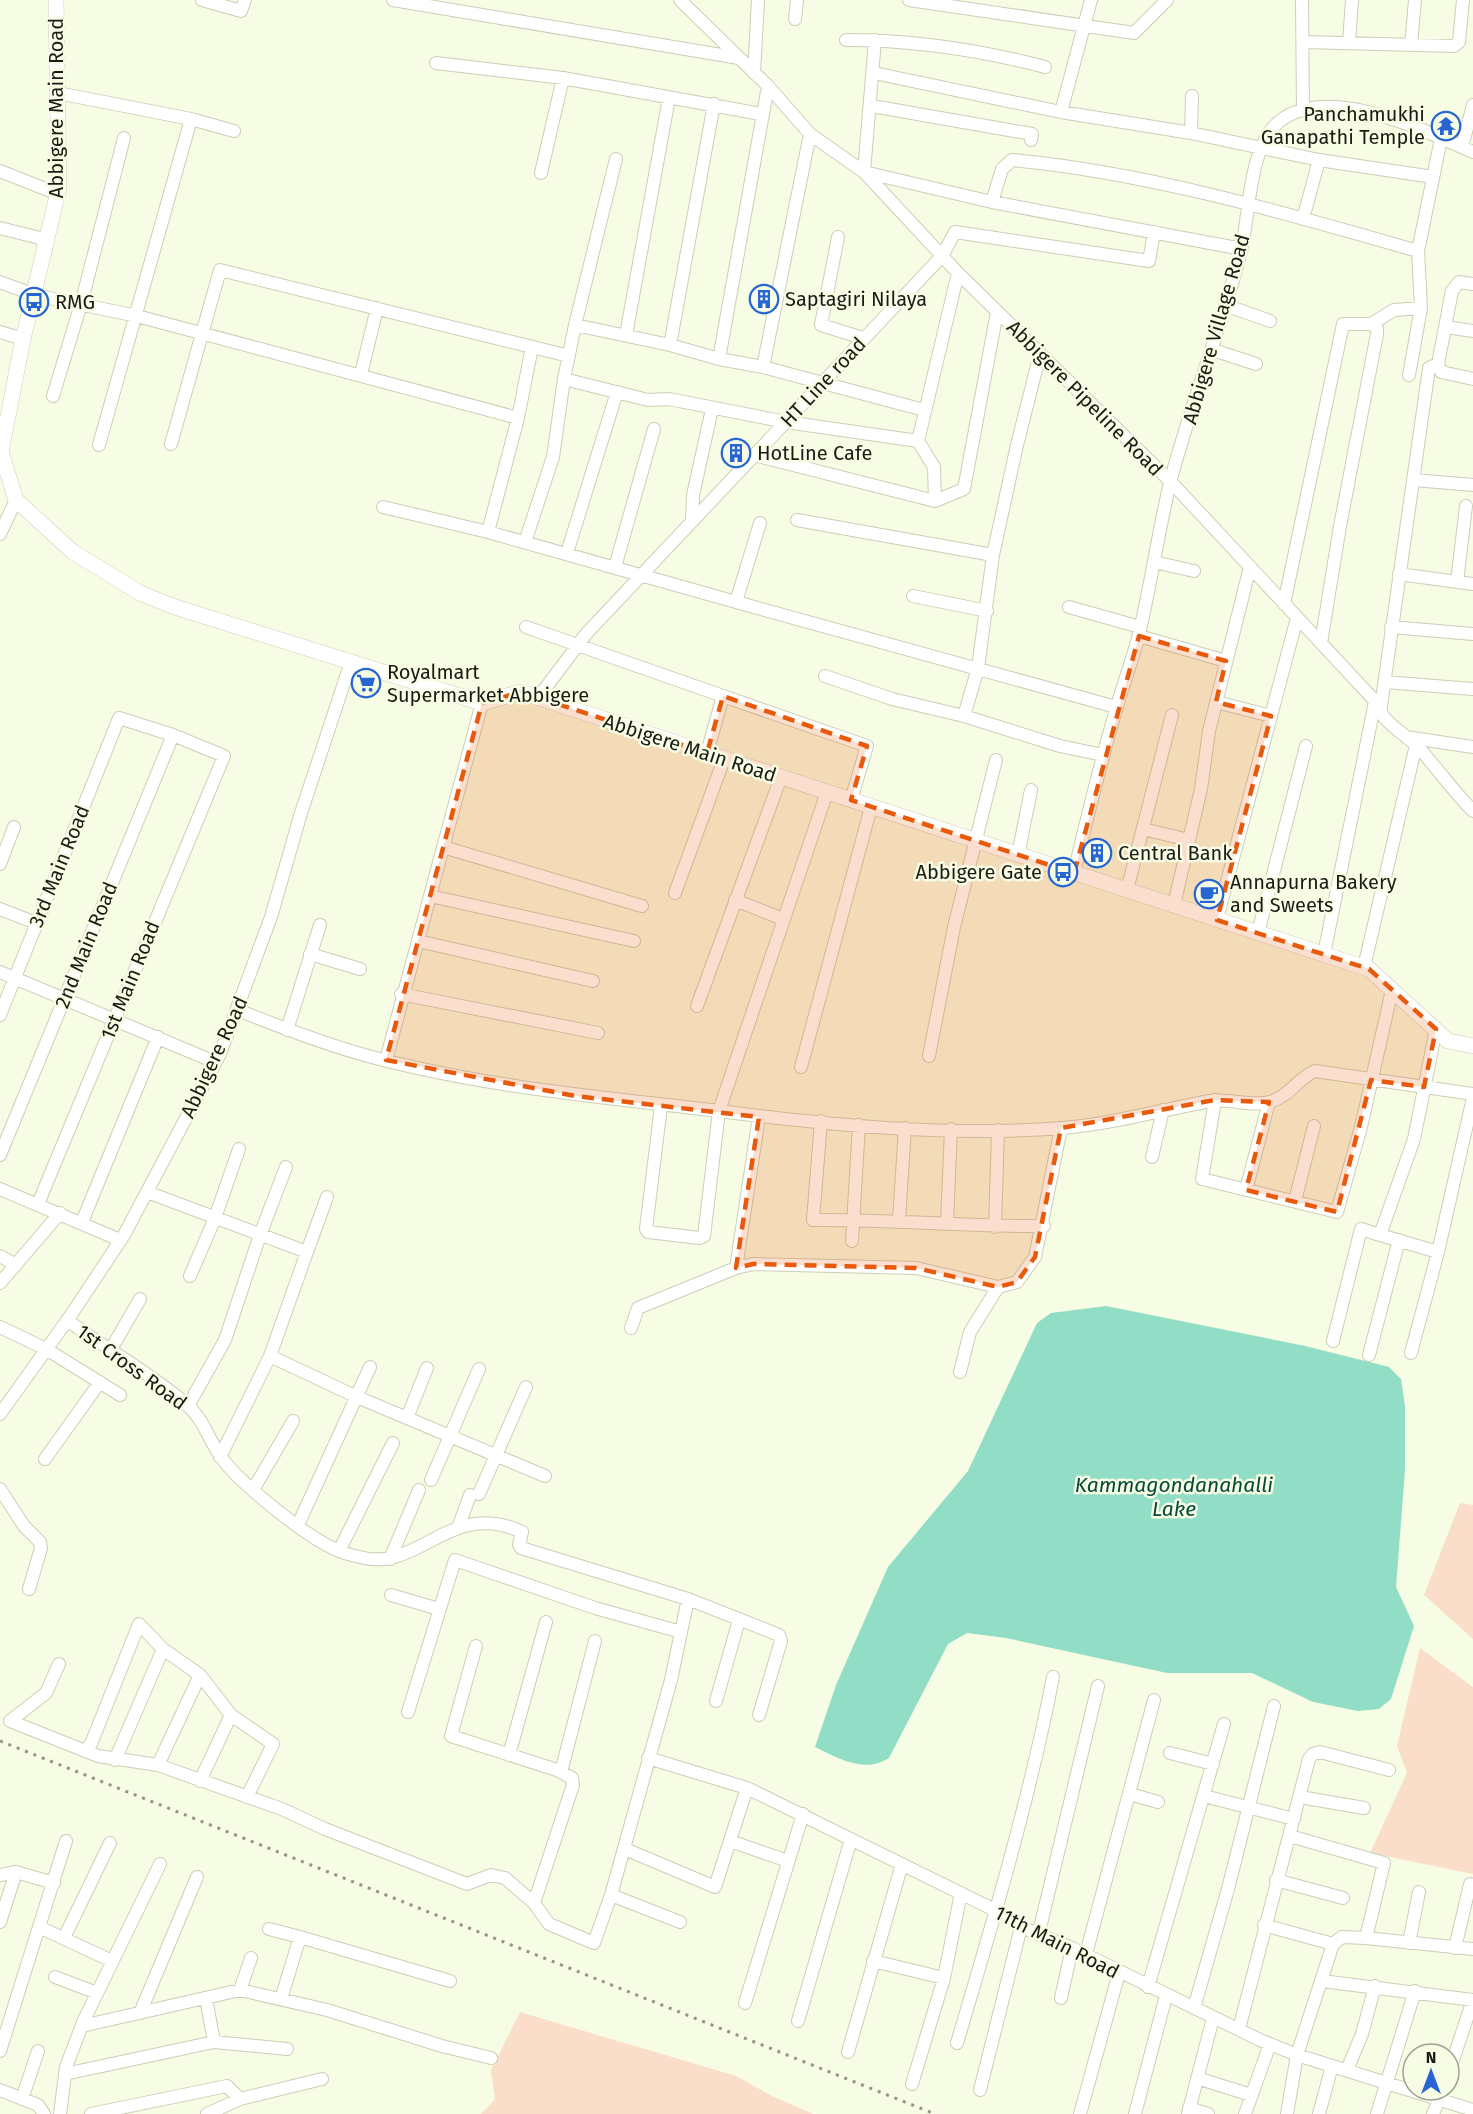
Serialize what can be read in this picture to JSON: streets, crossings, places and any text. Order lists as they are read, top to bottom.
{
  "streets": {
    "main road": ["Abbigere Main Road"],
    "street": [
      "Abbigere Village Road",
      "HT Line road",
      "Abbigere Pipeline Road",
      "3rd Main Road",
      "2nd Main Road",
      "1st Main Road",
      "Abbigere Road",
      "1st Cross Road",
      "11th Main Road"
    ]
  },
  "crossings": [
    ["Abbigere Main Road", "Abbigere Village Road"],
    ["Abbigere Main Road", "HT Line road"],
    ["Abbigere Village Road", "Abbigere Pipeline Road"],
    ["HT Line road", "Abbigere Pipeline Road"],
    ["3rd Main Road", "2nd Main Road"],
    ["3rd Main Road", "1st Main Road"],
    ["2nd Main Road", "1st Main Road"],
    ["Abbigere Road", "1st Cross Road"]
  ],
  "water": ["Kammagondanahalli Lake"],
  "places": {
    "temple": ["Panchamukhi Ganapathi Temple"],
    "building": ["Saptagiri Nilaya", "HotLine Cafe", "Central Bank"],
    "bus stop": ["RMG", "Abbigere Gate"],
    "supermarket": ["Royalmart Supermarket Abbigere"],
    "cafe": ["Annapurna Bakery and Sweets"]
  },
  "north": "top"
}
